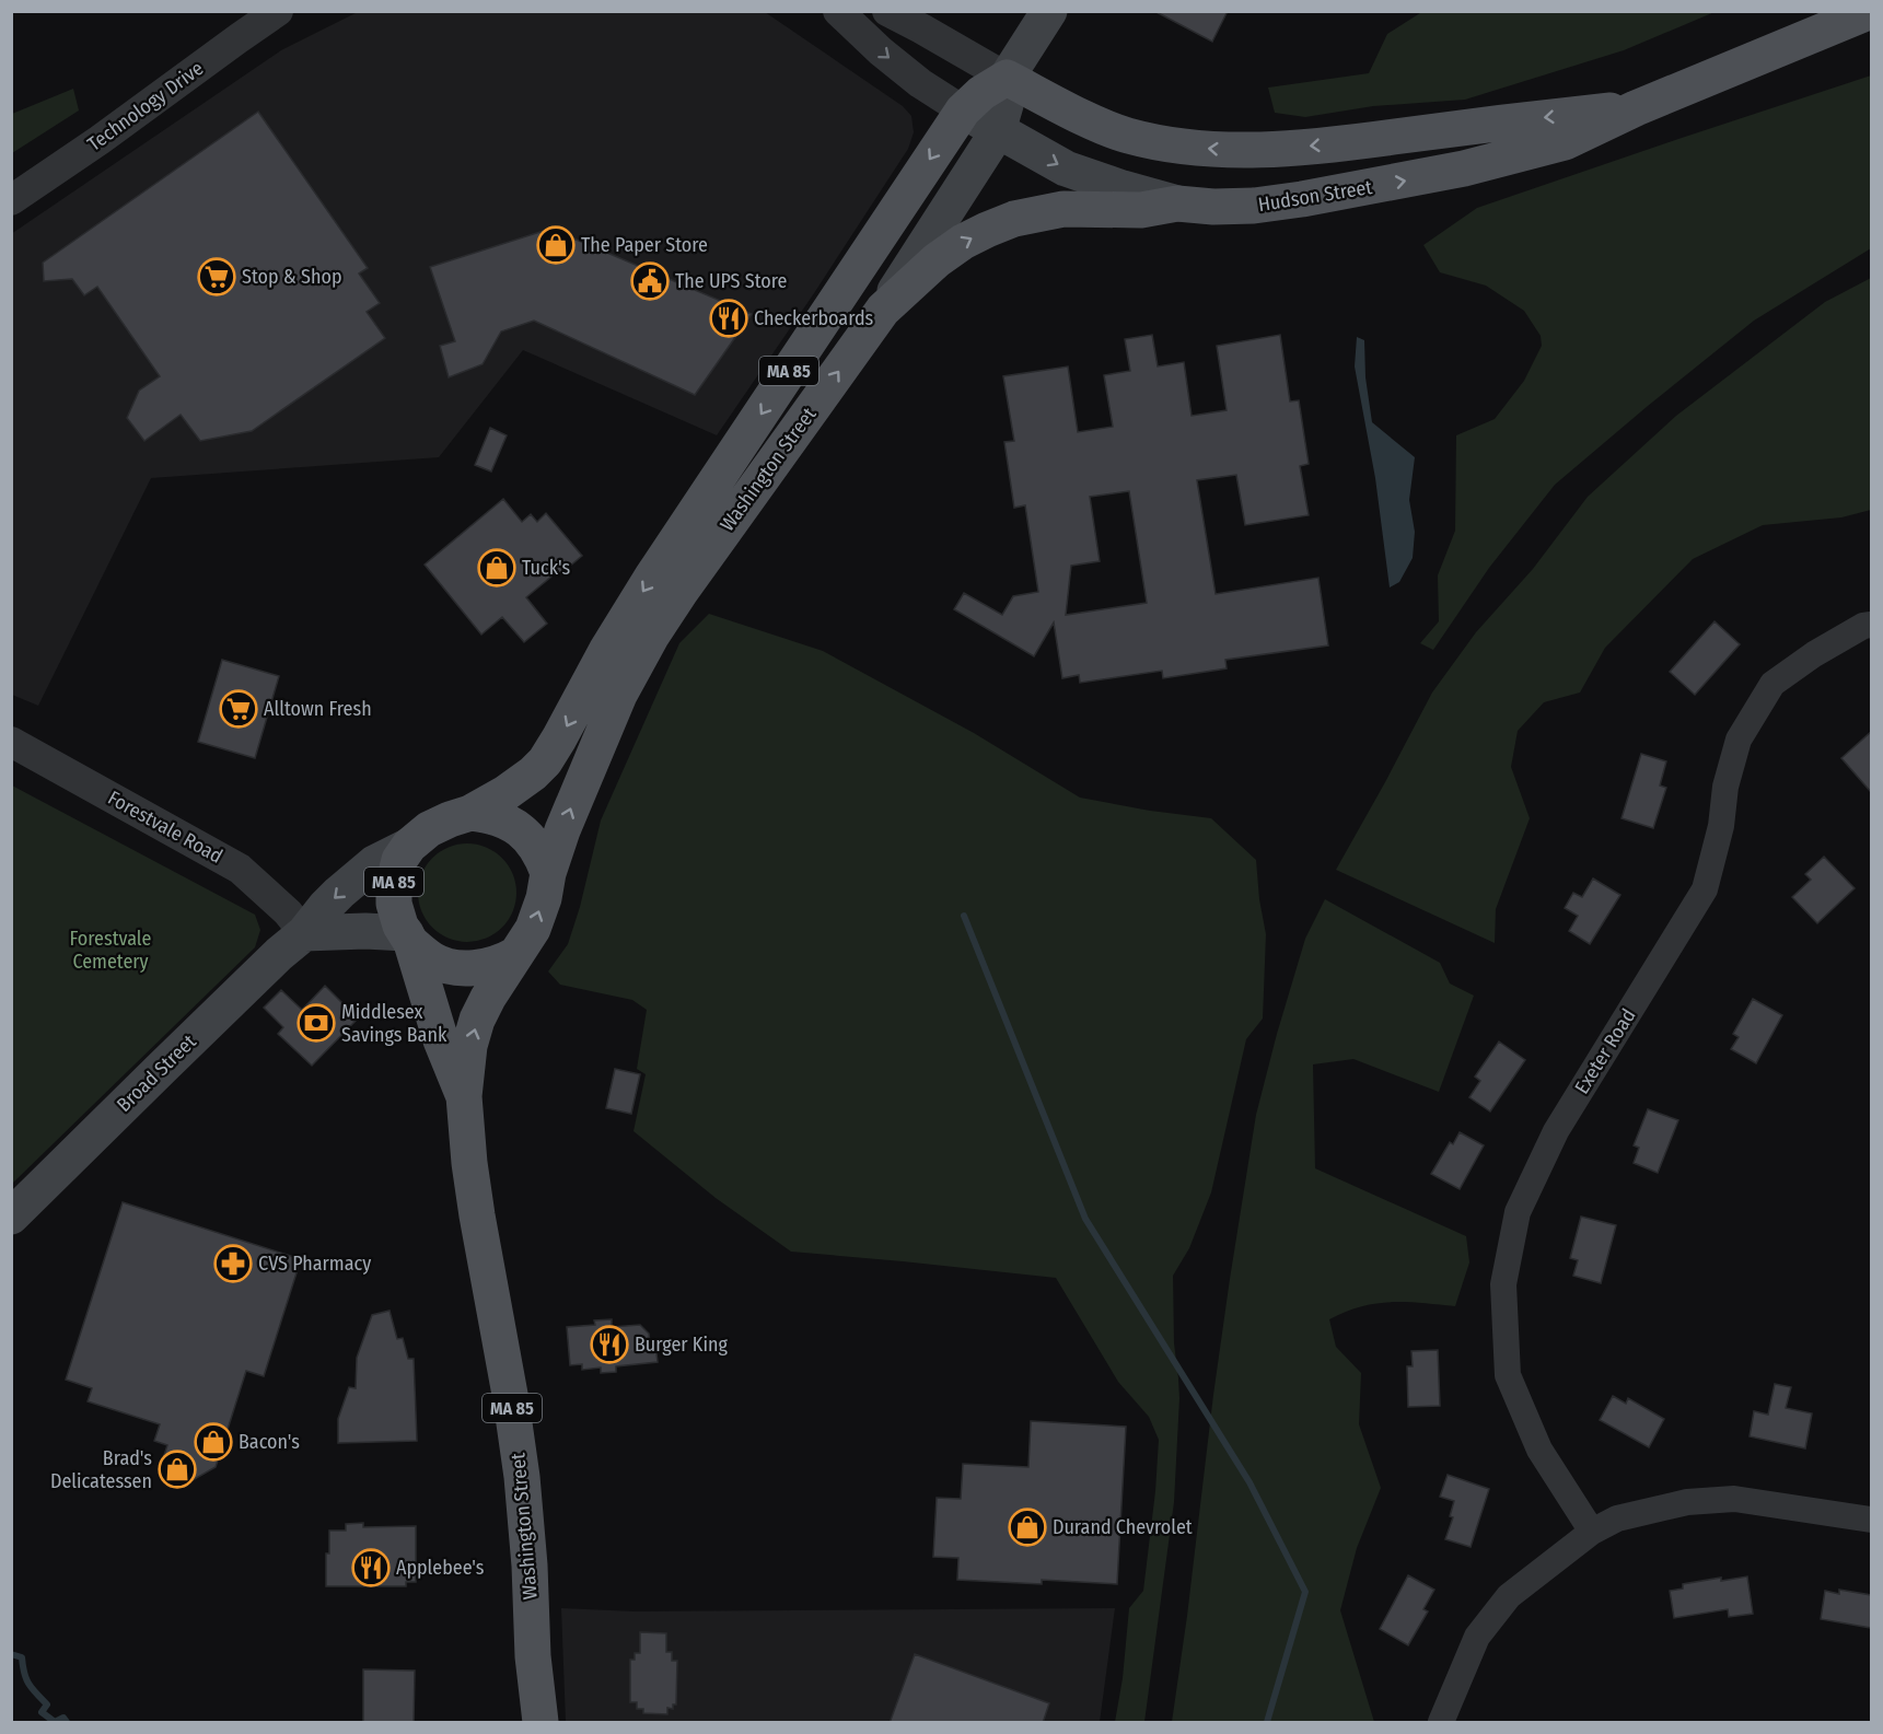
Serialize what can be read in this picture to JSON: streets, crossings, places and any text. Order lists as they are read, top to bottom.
{
  "streets": {
    "main road": [
      "Hudson Street",
      "MA 85",
      "Washington Street",
      "Broad Street"
    ],
    "street": ["Technology Drive", "Forestvale Road", "Exeter Road"]
  },
  "crossings": [
    ["Hudson Street", "Washington Street"],
    ["Washington Street", "Broad Street"],
    ["Forestvale Road", "Broad Street"]
  ],
  "parks": ["Forestvale Cemetery"],
  "places": {
    "shop": [
      "The Paper Store",
      "Tuck's",
      "Bacon's",
      "Brad's Delicatessen",
      "Durand Chevrolet"
    ],
    "supermarket": ["Stop & Shop", "Alltown Fresh"],
    "public building": ["The UPS Store"],
    "restaurant": ["Checkerboards", "Burger King", "Applebee's"],
    "bank": ["Middlesex Savings Bank"],
    "pharmacy": ["CVS Pharmacy"]
  }
}
